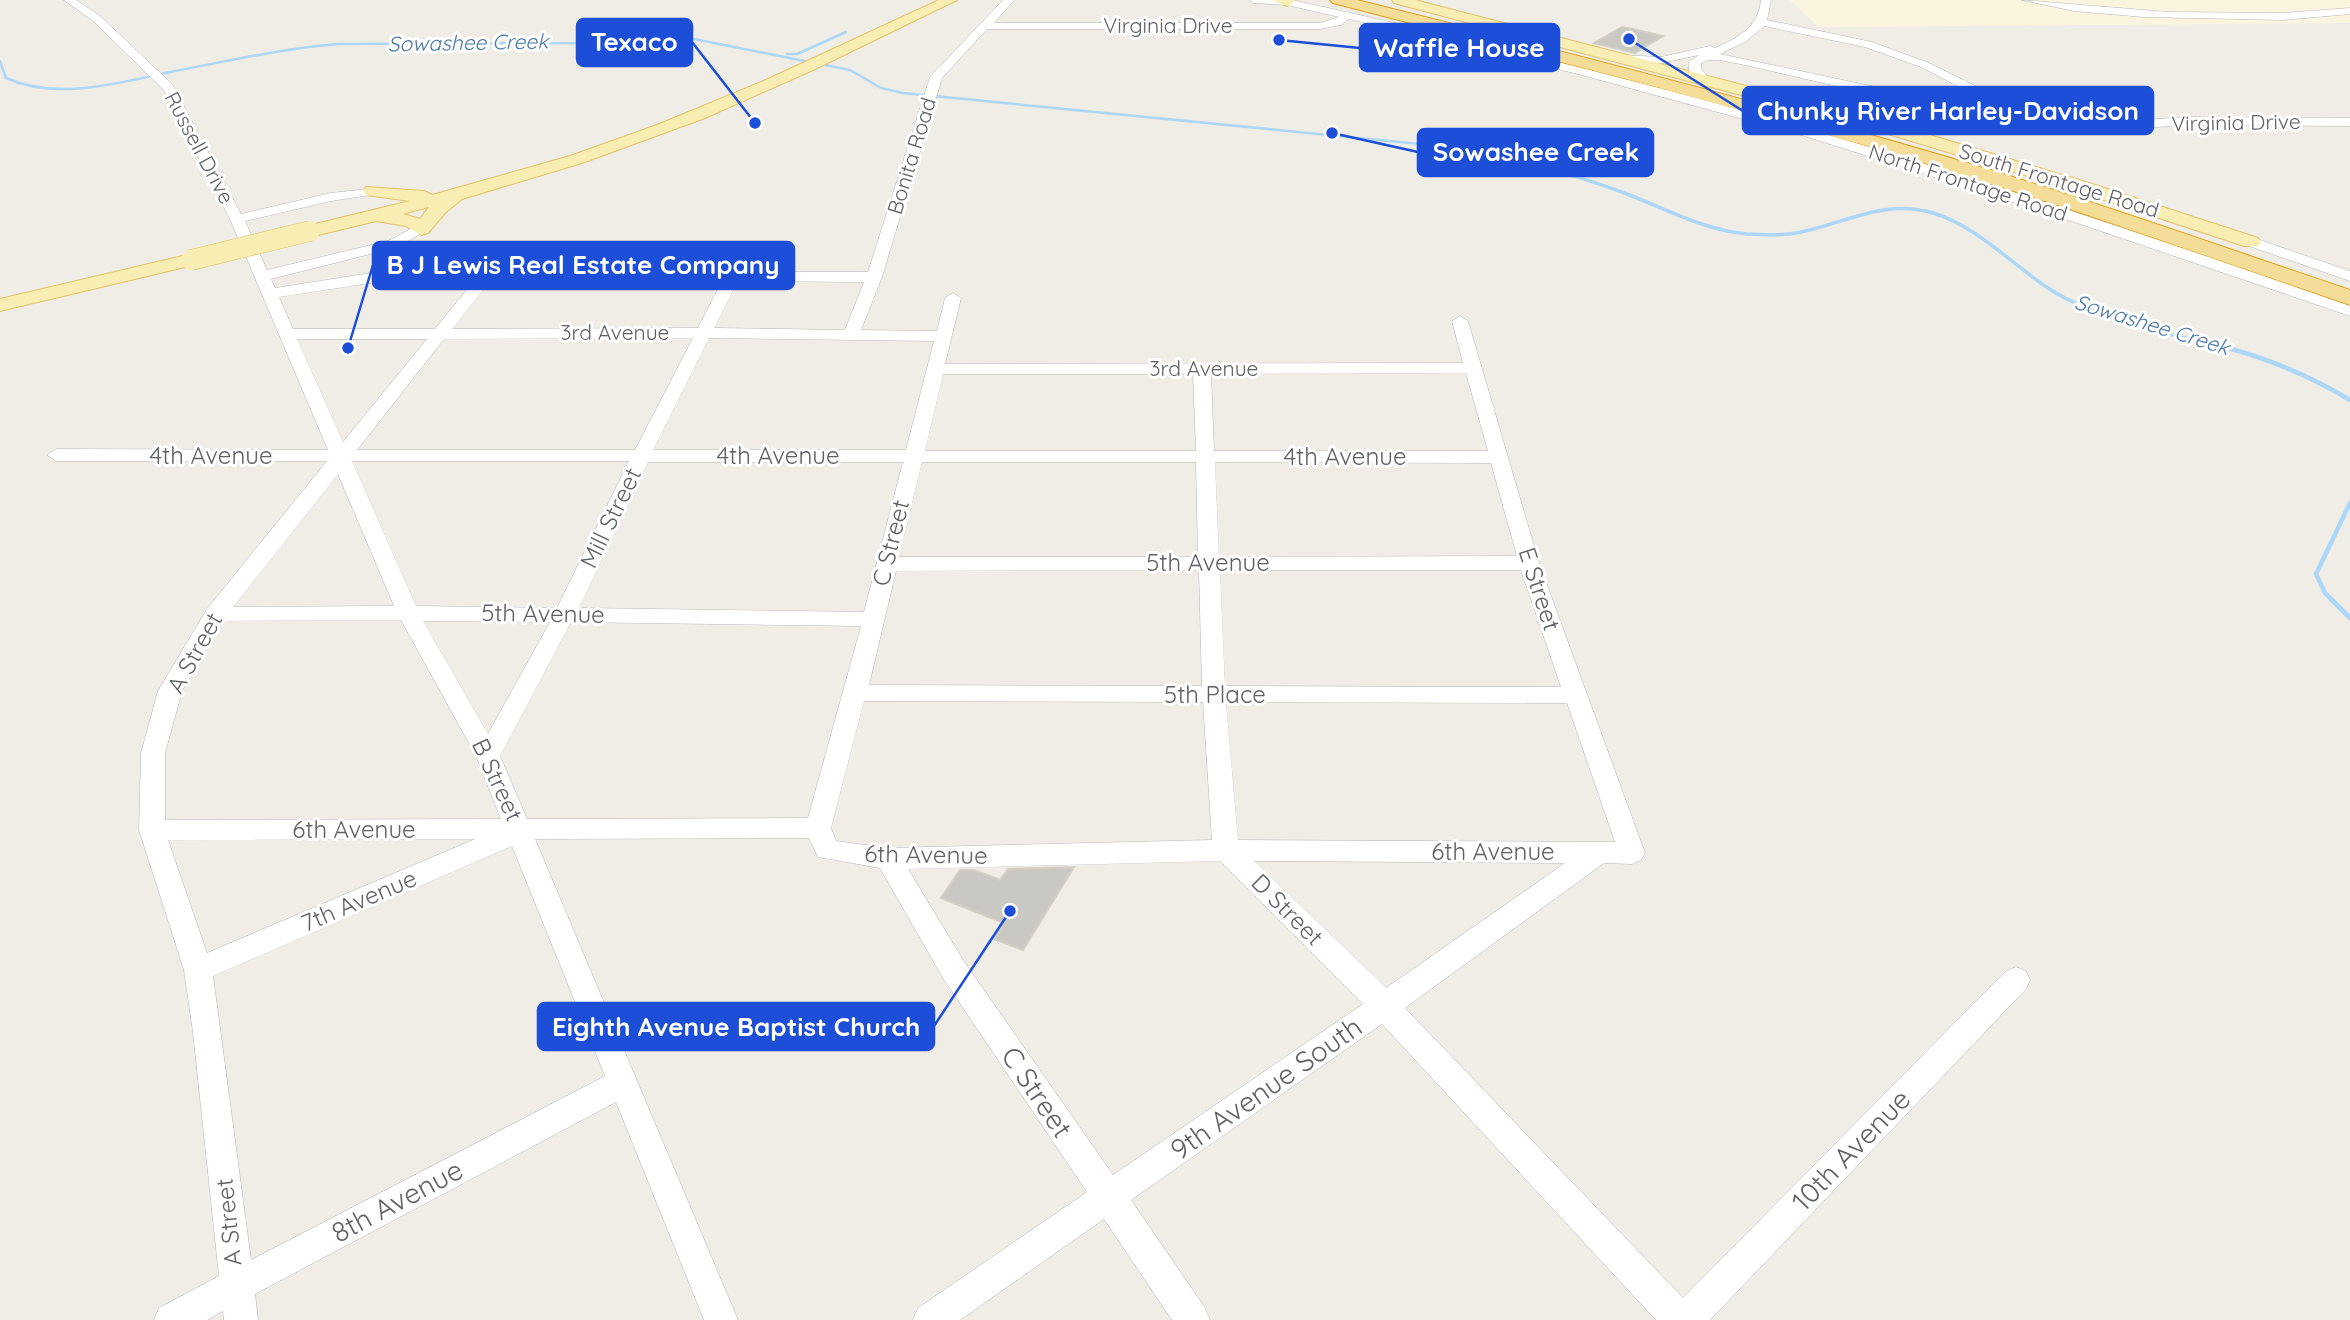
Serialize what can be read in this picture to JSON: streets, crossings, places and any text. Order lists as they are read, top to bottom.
{
  "streets": {
    "main road": ["South Frontage Road"],
    "street": [
      "Virginia Drive",
      "Russell Drive",
      "Bonita Road",
      "North Frontage Road",
      "3rd Avenue",
      "4th Avenue",
      "Mill Street",
      "C Street",
      "5th Avenue",
      "E Street",
      "A Street",
      "5th Place",
      "B Street",
      "6th Avenue",
      "7th Avenue",
      "D Street",
      "9th Avenue South",
      "10th Avenue",
      "8th Avenue"
    ]
  },
  "crossings": [
    ["Virginia Drive", "Bonita Road"],
    ["Virginia Drive", "North Frontage Road"],
    ["Russell Drive", "B Street"],
    ["Bonita Road", "3rd Avenue"],
    ["3rd Avenue", "Mill Street"],
    ["3rd Avenue", "C Street"],
    ["3rd Avenue", "E Street"],
    ["3rd Avenue", "A Street"],
    ["3rd Avenue", "B Street"],
    ["4th Avenue", "Mill Street"],
    ["4th Avenue", "C Street"],
    ["4th Avenue", "E Street"],
    ["4th Avenue", "A Street"],
    ["4th Avenue", "B Street"],
    ["Mill Street", "5th Avenue"],
    ["Mill Street", "B Street"],
    ["C Street", "5th Avenue"],
    ["C Street", "5th Place"],
    ["C Street", "6th Avenue"],
    ["C Street", "9th Avenue South"],
    ["5th Avenue", "E Street"],
    ["5th Avenue", "A Street"],
    ["5th Avenue", "B Street"],
    ["E Street", "5th Place"],
    ["E Street", "6th Avenue"],
    ["A Street", "B Street"],
    ["A Street", "6th Avenue"],
    ["A Street", "7th Avenue"],
    ["A Street", "8th Avenue"],
    ["B Street", "6th Avenue"],
    ["B Street", "7th Avenue"],
    ["B Street", "8th Avenue"],
    ["6th Avenue", "7th Avenue"],
    ["6th Avenue", "D Street"],
    ["6th Avenue", "9th Avenue South"],
    ["D Street", "9th Avenue South"]
  ],
  "water": ["Sowashee Creek"],
  "places": [
    "Chunky River Harley-Davidson",
    "Waffle House",
    "Texaco",
    "Sowashee Creek",
    "B J Lewis Real Estate Company",
    "Eighth Avenue Baptist Church"
  ]
}
